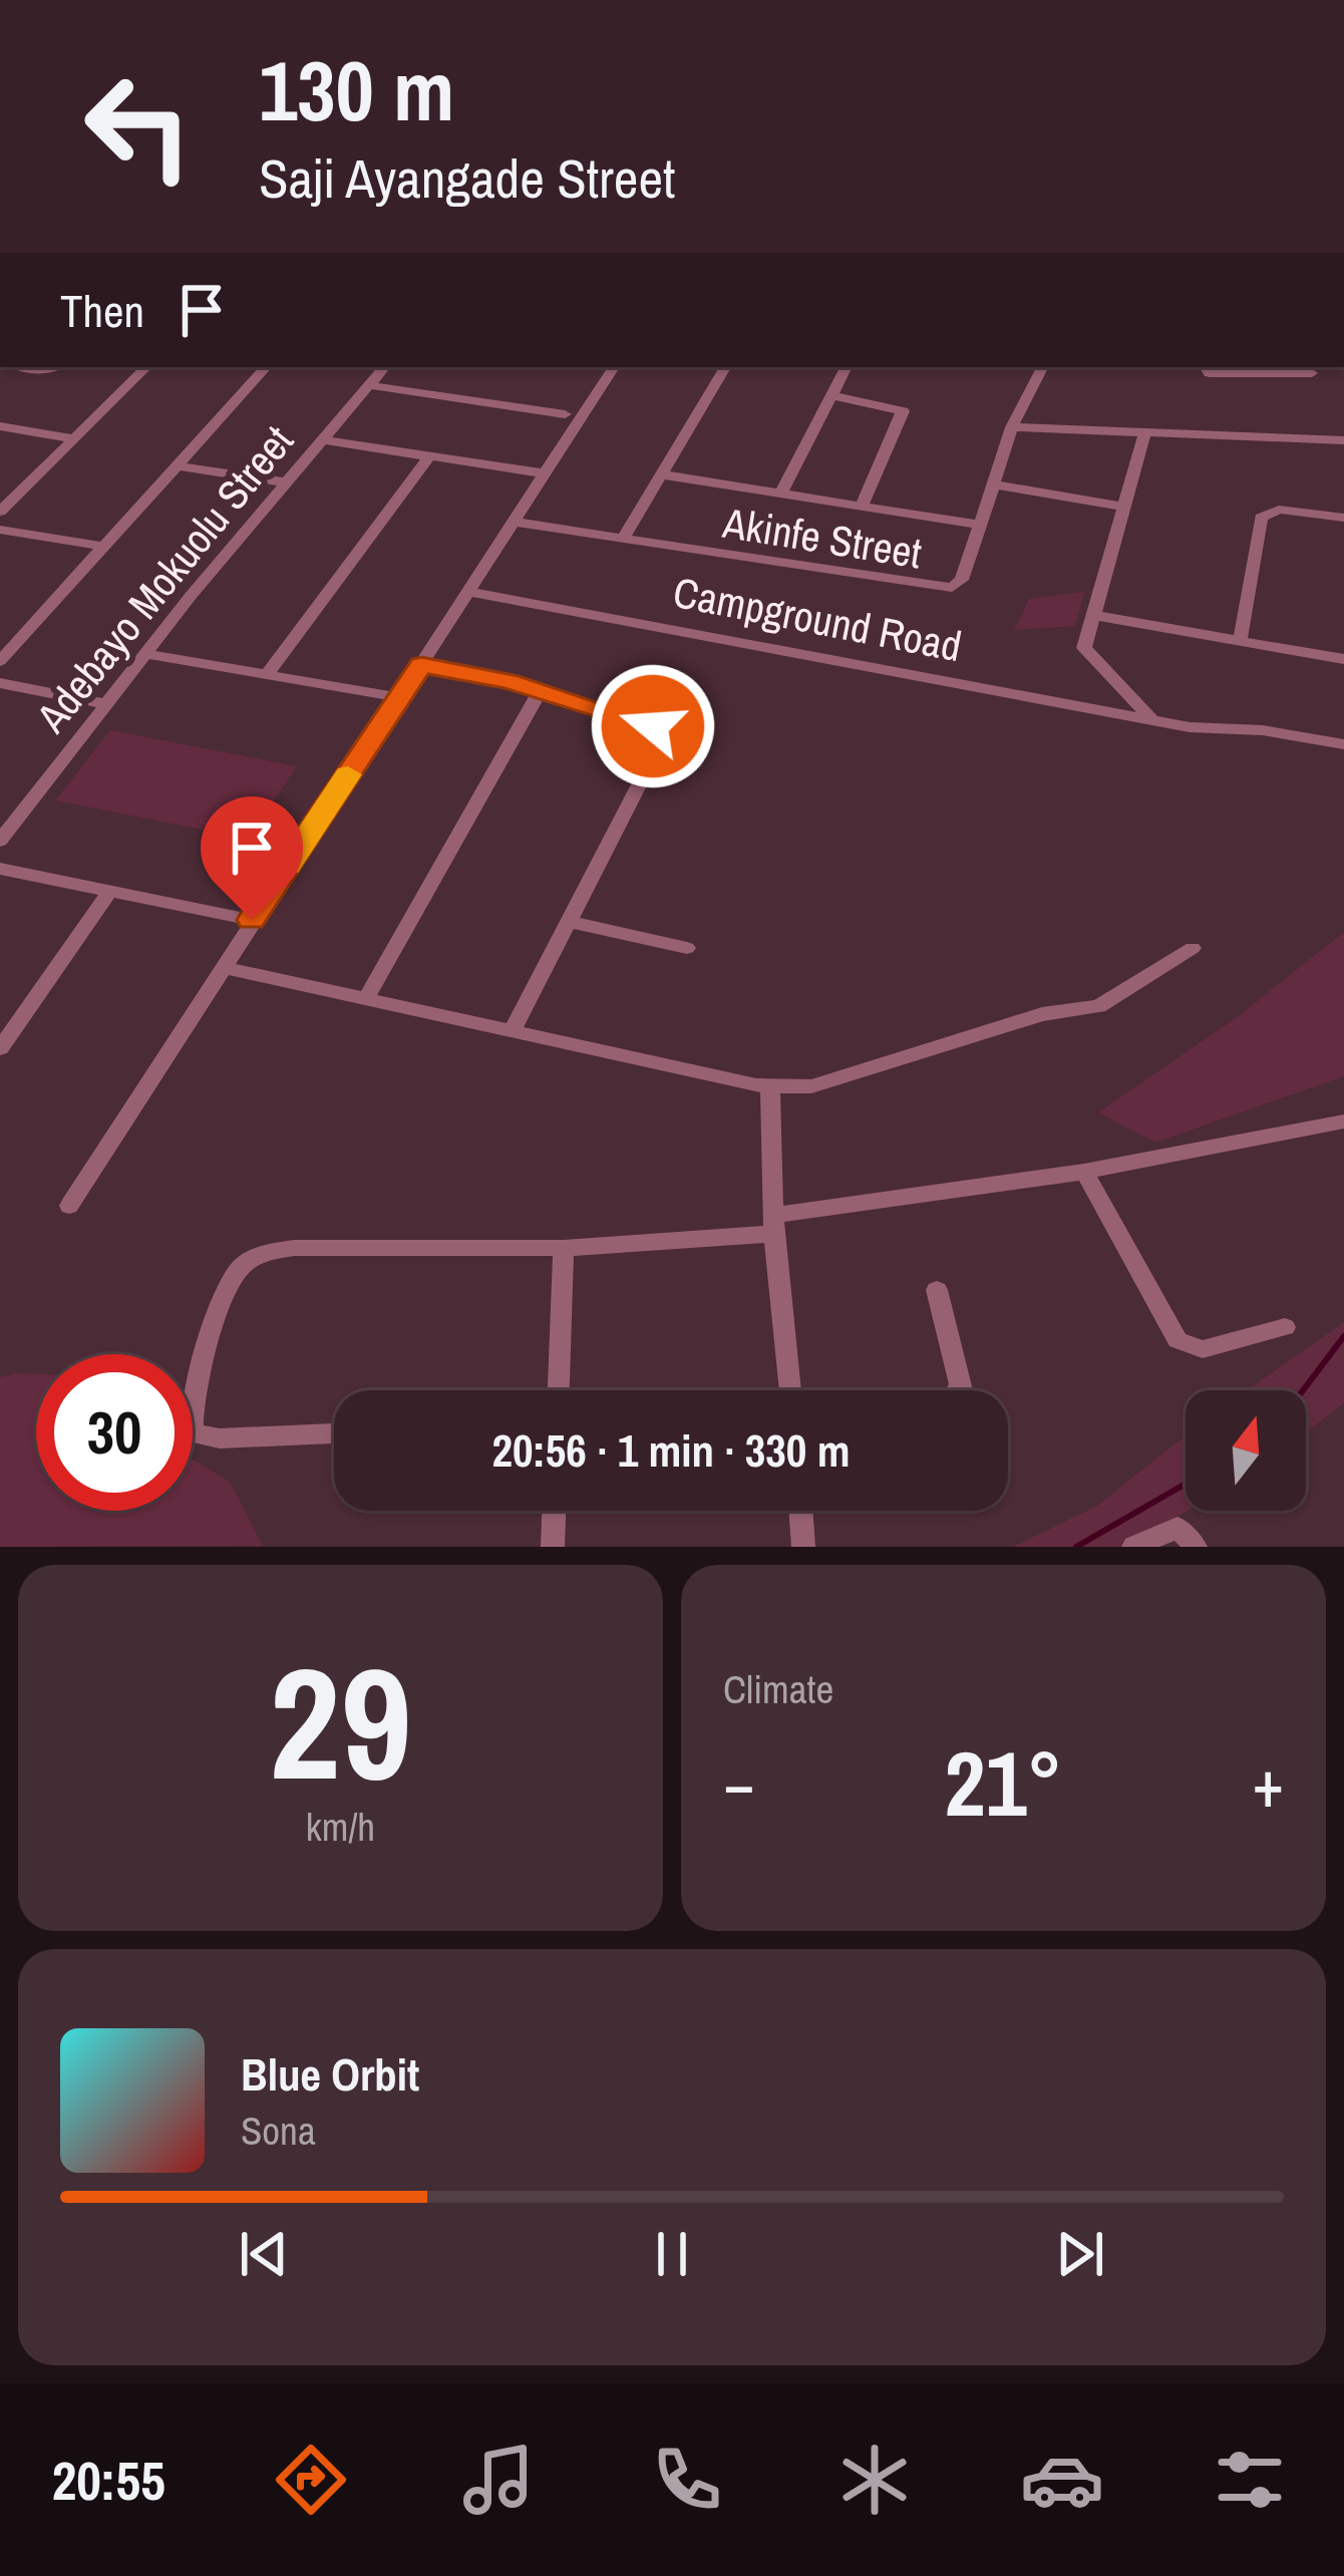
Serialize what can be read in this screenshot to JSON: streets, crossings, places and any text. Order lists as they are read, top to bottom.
{
  "streets": {
    "street": ["Akinfe Street", "Adebayo Mokuolu Street", "Campground Road"]
  },
  "north": "top",
  "page": {
    "turn": ["130 m", "Saji Ayangade Street"],
    "then": "Then",
    "limit": "30",
    "trip": "20:56 · 1 min · 330 m",
    "tile": [
      ["29", "km/h"],
      "Climate"
    ],
    "heat": ["−", "21°", "+"],
    "song": ["Blue Orbit", "Sona"],
    "tabs": "20:55"
  }
}
